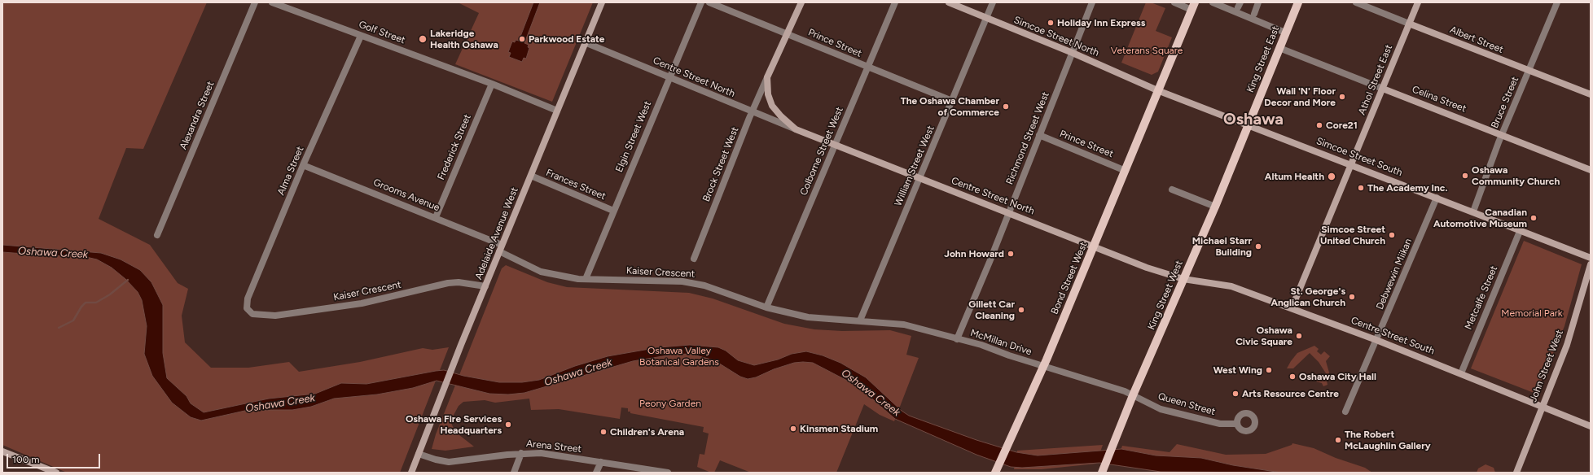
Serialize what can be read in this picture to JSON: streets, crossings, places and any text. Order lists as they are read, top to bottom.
{
  "streets": {
    "main road": [
      "Simcoe Street North",
      "Albert Street",
      "King Street East",
      "Centre Street North",
      "Athol Street East",
      "Celina Street",
      "Simcoe Street South",
      "Brock Street West",
      "Adelaide Avenue West",
      "Bond Street West",
      "King Street West",
      "Centre Street South",
      "John Street West"
    ],
    "street": [
      "Golf Street",
      "Prince Street",
      "Bruce Street",
      "Alexandra Street",
      "Elgin Street West",
      "Richmond Street West",
      "Frederick Street",
      "Colborne Street West",
      "William Street West",
      "Alma Street",
      "Frances Street",
      "Grooms Avenue",
      "Kaiser Crescent",
      "Debwewin Miikan",
      "Metcalfe Street",
      "McMillan Drive",
      "Queen Street",
      "Arena Street"
    ]
  },
  "crossings": [
    ["Golf Street", "Frederick Street"],
    ["Golf Street", "Alma Street"],
    ["Golf Street", "Adelaide Avenue West"],
    ["Simcoe Street North", "King Street East"],
    ["Simcoe Street North", "Richmond Street West"],
    ["Simcoe Street North", "Simcoe Street South"],
    ["Simcoe Street North", "William Street West"],
    ["Simcoe Street North", "Bond Street West"],
    ["Simcoe Street North", "King Street West"],
    ["Albert Street", "Athol Street East"],
    ["Albert Street", "Bruce Street"],
    ["Prince Street", "Richmond Street West"],
    ["Prince Street", "Colborne Street West"],
    ["Prince Street", "Brock Street West"],
    ["Prince Street", "William Street West"],
    ["Prince Street", "Bond Street West"],
    ["King Street East", "Celina Street"],
    ["King Street East", "Simcoe Street South"],
    ["King Street East", "King Street West"],
    ["Centre Street North", "Elgin Street West"],
    ["Centre Street North", "Richmond Street West"],
    ["Centre Street North", "Colborne Street West"],
    ["Centre Street North", "Brock Street West"],
    ["Centre Street North", "William Street West"],
    ["Centre Street North", "Adelaide Avenue West"],
    ["Centre Street North", "Bond Street West"],
    ["Centre Street North", "King Street West"],
    ["Centre Street North", "Centre Street South"],
    ["Athol Street East", "Celina Street"],
    ["Athol Street East", "Simcoe Street South"],
    ["Athol Street East", "Centre Street South"],
    ["Celina Street", "Bruce Street"],
    ["Bruce Street", "Simcoe Street South"],
    ["Elgin Street West", "Frances Street"],
    ["Elgin Street West", "Kaiser Crescent"],
    ["Richmond Street West", "McMillan Drive"],
    ["Frederick Street", "Grooms Avenue"],
    ["Colborne Street West", "Kaiser Crescent"],
    ["Simcoe Street South", "Debwewin Miikan"],
    ["Simcoe Street South", "King Street West"],
    ["Simcoe Street South", "Metcalfe Street"],
    ["William Street West", "Kaiser Crescent"],
    ["William Street West", "McMillan Drive"],
    ["Alma Street", "Grooms Avenue"],
    ["Alma Street", "Kaiser Crescent"],
    ["Frances Street", "Adelaide Avenue West"],
    ["Grooms Avenue", "Adelaide Avenue West"],
    ["Adelaide Avenue West", "Kaiser Crescent"],
    ["Adelaide Avenue West", "Arena Street"],
    ["Kaiser Crescent", "McMillan Drive"],
    ["Debwewin Miikan", "Centre Street South"],
    ["Bond Street West", "McMillan Drive"],
    ["King Street West", "Centre Street South"],
    ["King Street West", "McMillan Drive"],
    ["King Street West", "Queen Street"],
    ["Metcalfe Street", "Centre Street South"],
    ["Centre Street South", "John Street West"],
    ["McMillan Drive", "Queen Street"]
  ],
  "districts": ["Oshawa"],
  "water": ["Oshawa Creek"],
  "parks": [
    "Veterans Square",
    "Memorial Park",
    "Oshawa Valley Botanical Gardens",
    "Peony Garden"
  ],
  "places": [
    "Holiday Inn Express",
    "Lakeridge Health Oshawa",
    "Parkwood Estate",
    "Wall 'N' Floor Decor and More",
    "The Oshawa Chamber of Commerce",
    "Core21",
    "Oshawa Community Church",
    "Altum Health",
    "The Academy Inc.",
    "Canadian Automotive Museum",
    "Simcoe Street United Church",
    "Michael Starr Building",
    "John Howard",
    "St. George's Anglican Church",
    "Gillett Car Cleaning",
    "Oshawa Civic Square",
    "West Wing",
    "Oshawa City Hall",
    "Arts Resource Centre",
    "Oshawa Fire Services Headquarters",
    "Kinsmen Stadium",
    "Children's Arena",
    "The Robert McLaughlin Gallery"
  ],
  "scale_bar": "100 m"
}
